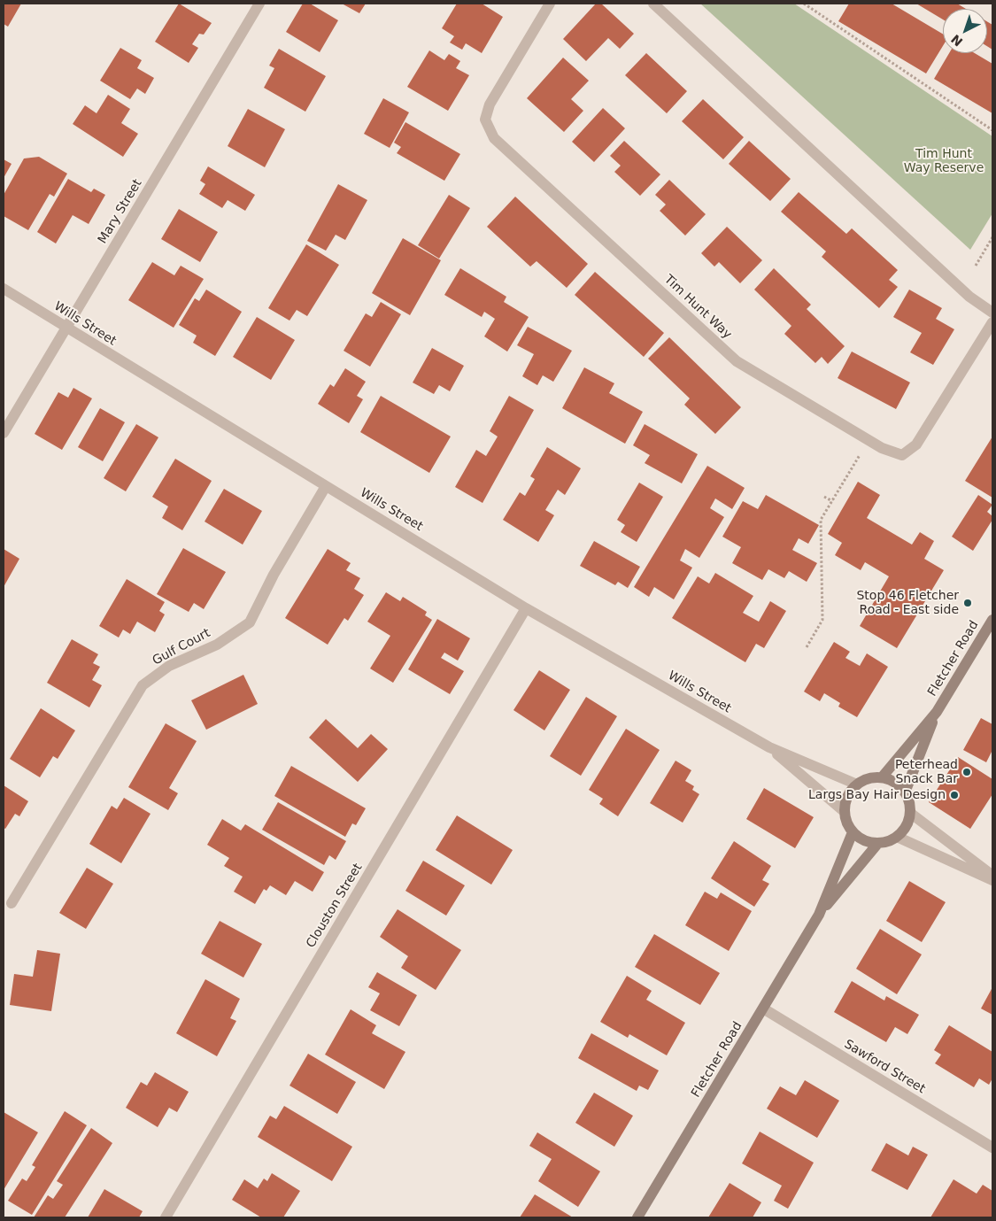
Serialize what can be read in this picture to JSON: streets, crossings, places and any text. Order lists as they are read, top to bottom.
{
  "streets": {
    "street": [
      "Mary Street",
      "Tim Hunt Way",
      "Wills Street",
      "Gulf Court",
      "Fletcher Road",
      "Clouston Street",
      "Sawford Street"
    ]
  },
  "crossings": [
    ["Mary Street", "Wills Street"],
    ["Wills Street", "Gulf Court"],
    ["Wills Street", "Fletcher Road"],
    ["Wills Street", "Clouston Street"],
    ["Fletcher Road", "Sawford Street"]
  ],
  "parks": ["Tim Hunt Way Reserve"],
  "places": ["Stop 46 Fletcher Road - East side", "Peterhead Snack Bar", "Largs Bay Hair Design"],
  "north": "bottom left"
}
